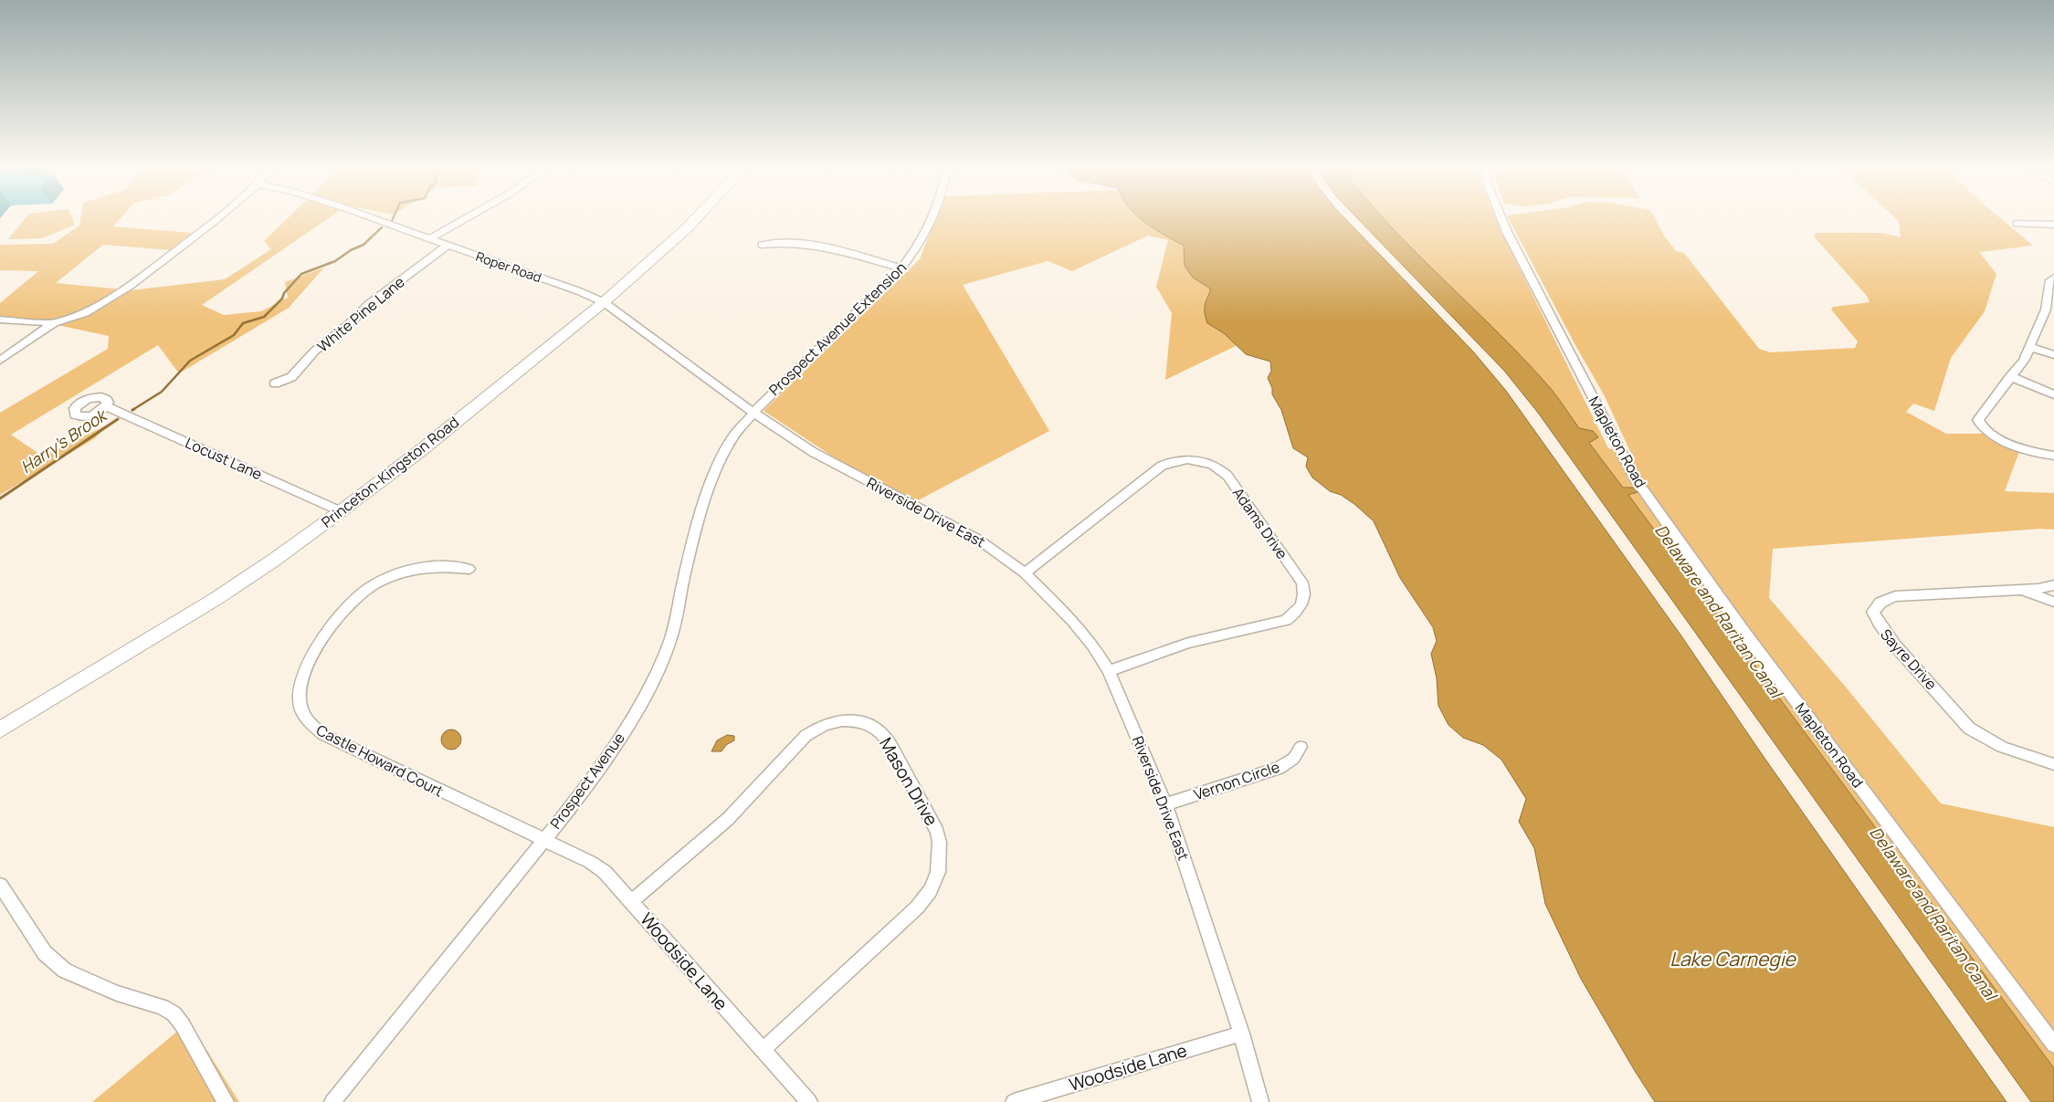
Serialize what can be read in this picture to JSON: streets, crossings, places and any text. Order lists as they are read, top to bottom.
{
  "streets": {
    "main road": ["Princeton-Kingston Road"],
    "street": [
      "Roper Road",
      "White Pine Lane",
      "Prospect Avenue Extension",
      "Mapleton Road",
      "Locust Lane",
      "Riverside Drive East",
      "Adams Drive",
      "Sayre Drive",
      "Castle Howard Court",
      "Prospect Avenue",
      "Vernon Circle",
      "Mason Drive",
      "Woodside Lane"
    ]
  },
  "crossings": [
    ["Roper Road", "White Pine Lane"],
    ["Roper Road", "Princeton-Kingston Road"],
    ["Roper Road", "Riverside Drive East"],
    ["Prospect Avenue Extension", "Riverside Drive East"],
    ["Prospect Avenue Extension", "Prospect Avenue"],
    ["Locust Lane", "Princeton-Kingston Road"],
    ["Princeton-Kingston Road", "Riverside Drive East"],
    ["Riverside Drive East", "Adams Drive"],
    ["Riverside Drive East", "Prospect Avenue"],
    ["Riverside Drive East", "Vernon Circle"],
    ["Riverside Drive East", "Woodside Lane"],
    ["Castle Howard Court", "Prospect Avenue"],
    ["Castle Howard Court", "Woodside Lane"],
    ["Prospect Avenue", "Woodside Lane"],
    ["Mason Drive", "Woodside Lane"]
  ],
  "water": ["Harry's Brook", "Delaware and Raritan Canal", "Lake Carnegie"]
}
